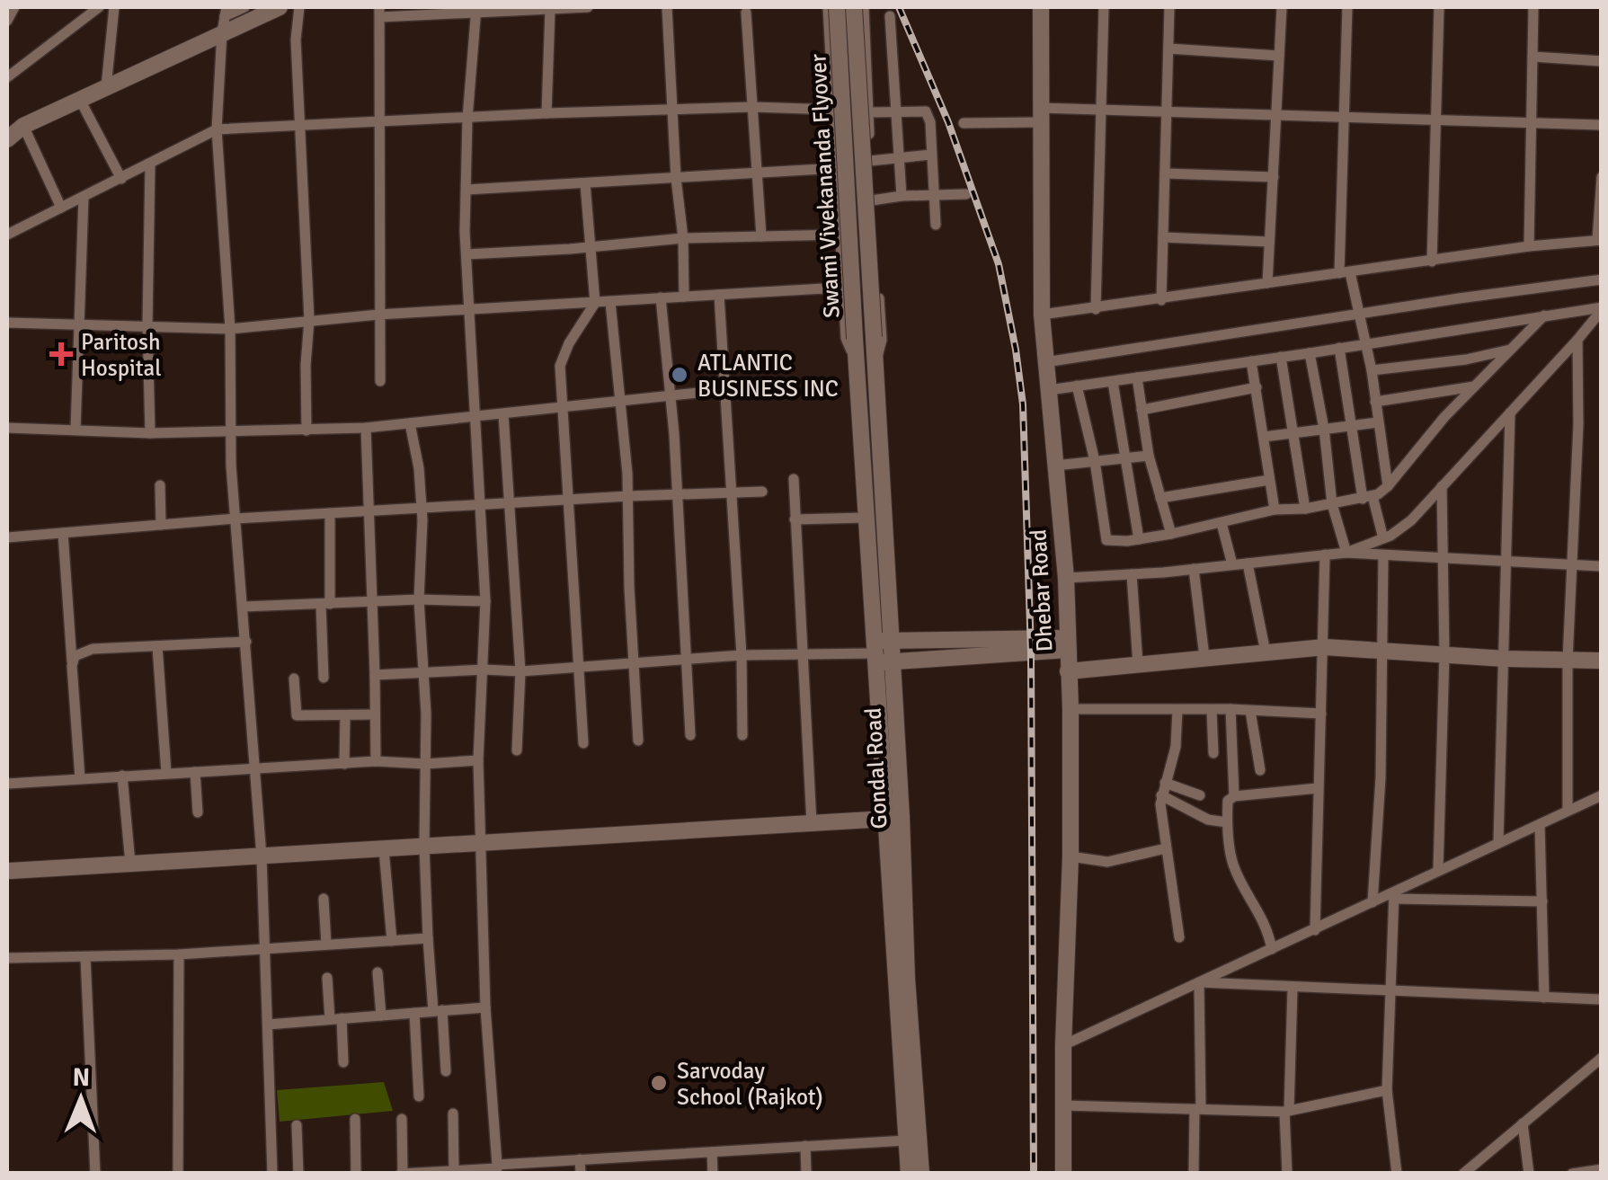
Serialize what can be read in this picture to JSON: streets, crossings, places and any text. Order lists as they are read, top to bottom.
{
  "streets": {
    "street": ["Swami Vivekananda Flyover", "Dhebar Road", "Gondal Road"]
  },
  "crossings": [
    ["Swami Vivekananda Flyover", "Gondal Road"]
  ],
  "places": {
    "health": ["Paritosh Hospital"],
    "other": ["ATLANTIC BUSINESS INC", "Sarvoday School (Rajkot)"]
  },
  "north": "top"
}
